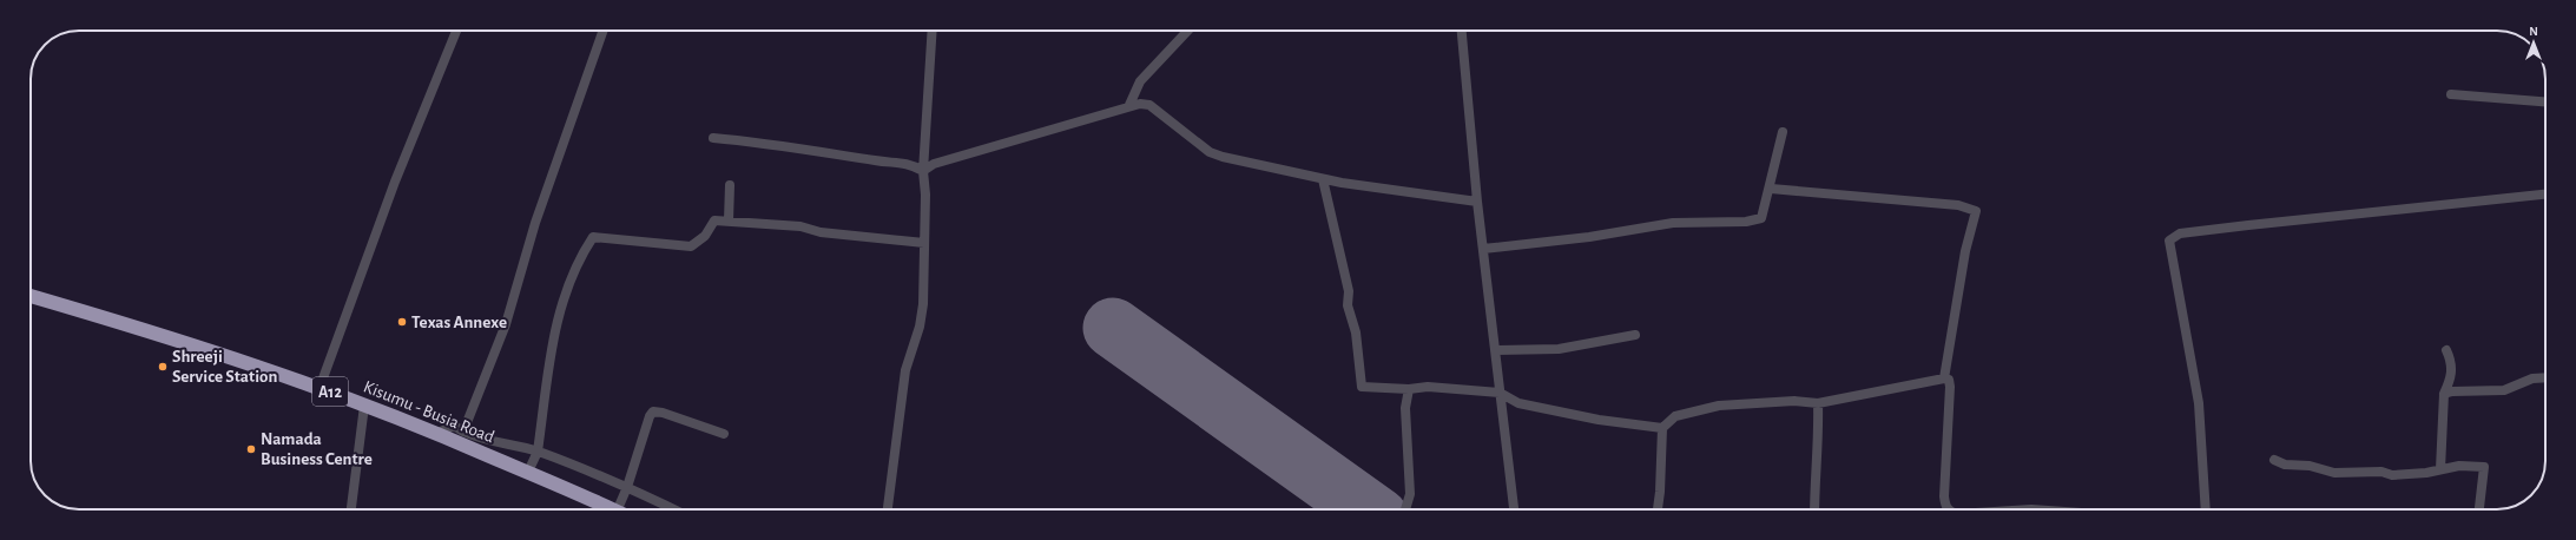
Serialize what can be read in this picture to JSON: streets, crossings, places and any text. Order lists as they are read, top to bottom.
{
  "streets": {
    "highway": ["A12", "Kisumu - Busia Road"]
  },
  "places": ["Texas Annexe", "Shreeji Service Station", "Namada Business Centre"],
  "north": "top"
}
